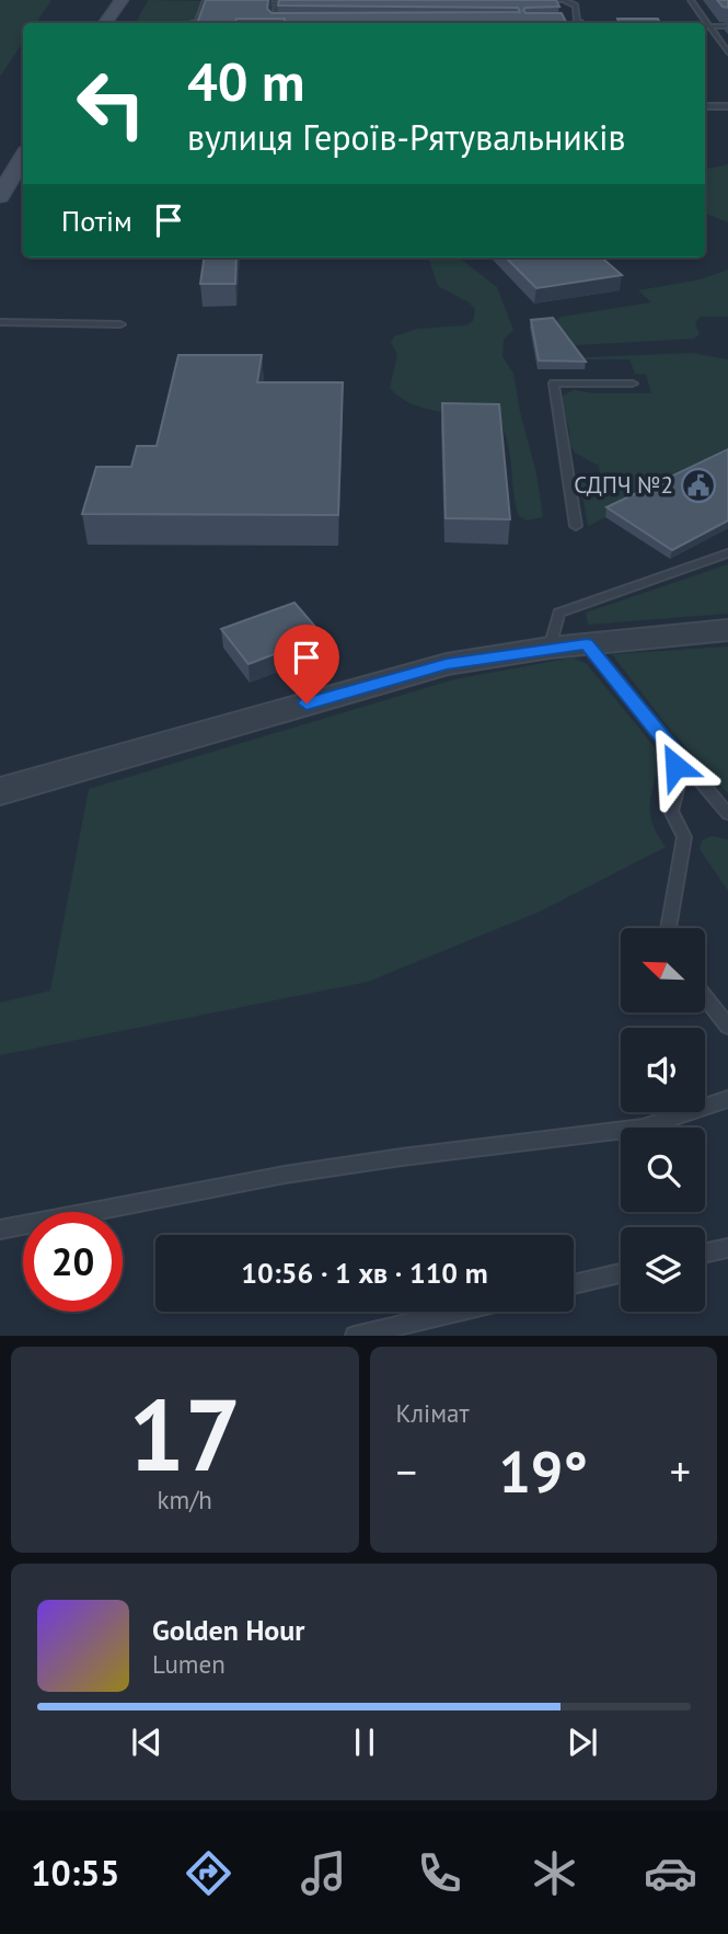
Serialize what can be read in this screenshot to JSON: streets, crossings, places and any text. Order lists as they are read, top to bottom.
{
  "places": {
    "public building": ["СДПЧ №2"]
  },
  "north": "top left",
  "page": {
    "turn": ["40 m", "вулиця Героїв-Рятувальників"],
    "then": "Потім",
    "limit": "20",
    "trip": "10:56 · 1 хв · 110 m",
    "tile": [
      ["17", "km/h"],
      "Клімат"
    ],
    "heat": ["−", "19°", "+"],
    "song": ["Golden Hour", "Lumen"],
    "tabs": "10:55"
  }
}
